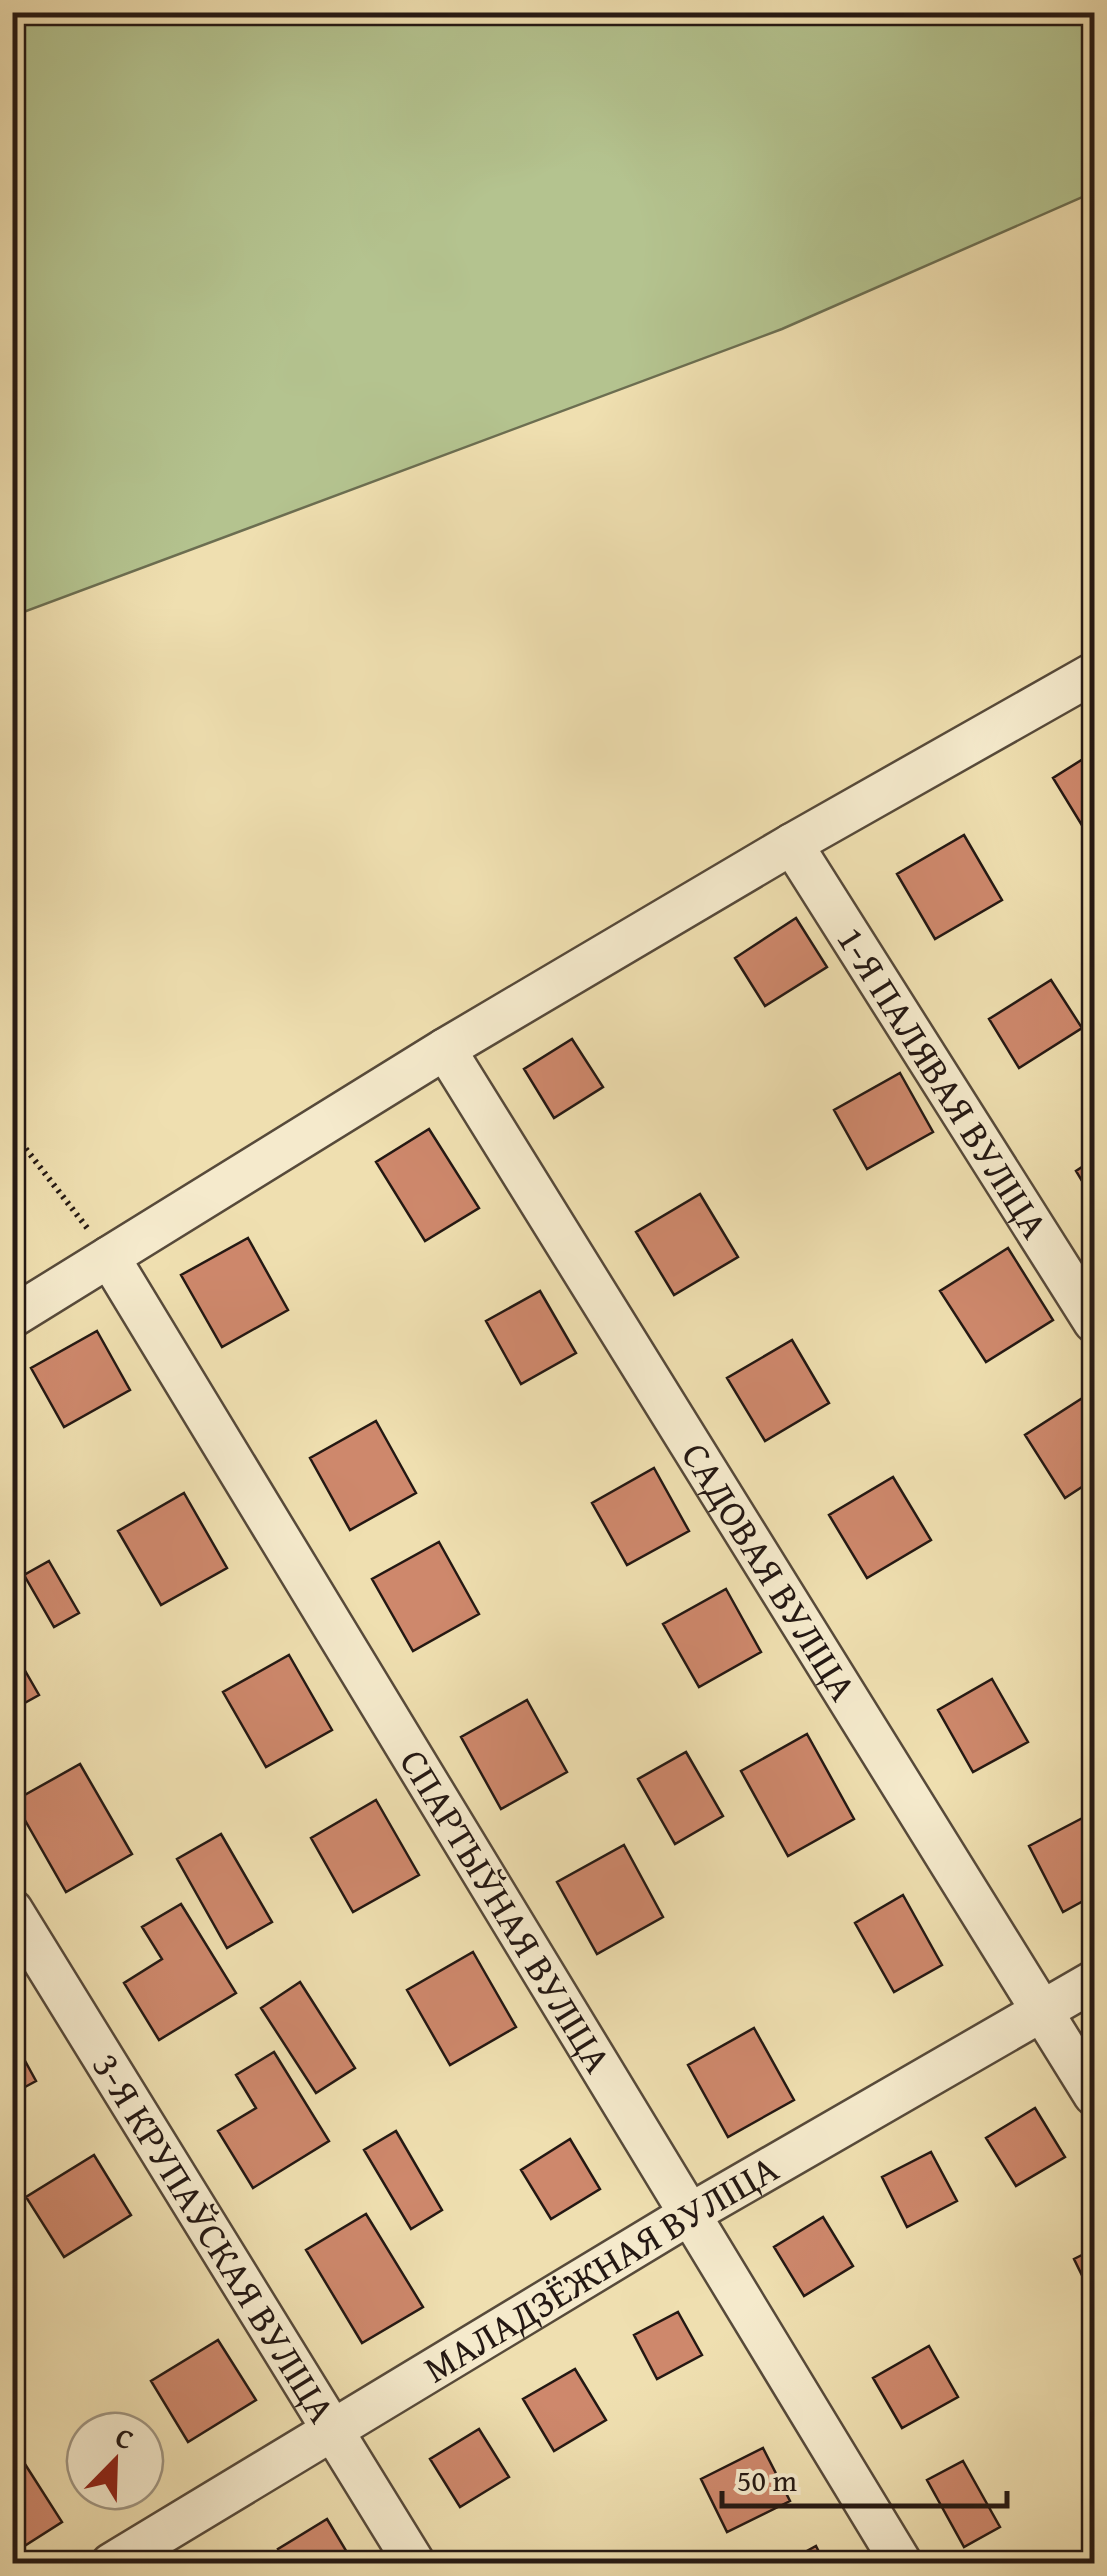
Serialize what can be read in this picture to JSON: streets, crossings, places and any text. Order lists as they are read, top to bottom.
{
  "streets": {
    "street": [
      "1-Я ПАЛЯВАЯ ВУЛІЦА",
      "САДОВАЯ ВУЛІЦА",
      "СПАРТЫЎНАЯ ВУЛІЦА",
      "3-Я КРУПАЎСКАЯ ВУЛІЦА",
      "МАЛАДЗЁЖНАЯ ВУЛІЦА"
    ]
  },
  "crossings": [
    ["САДОВАЯ ВУЛІЦА", "МАЛАДЗЁЖНАЯ ВУЛІЦА"],
    ["СПАРТЫЎНАЯ ВУЛІЦА", "МАЛАДЗЁЖНАЯ ВУЛІЦА"],
    ["3-Я КРУПАЎСКАЯ ВУЛІЦА", "МАЛАДЗЁЖНАЯ ВУЛІЦА"]
  ],
  "scale_bar": "50 m",
  "north": "top right"
}
